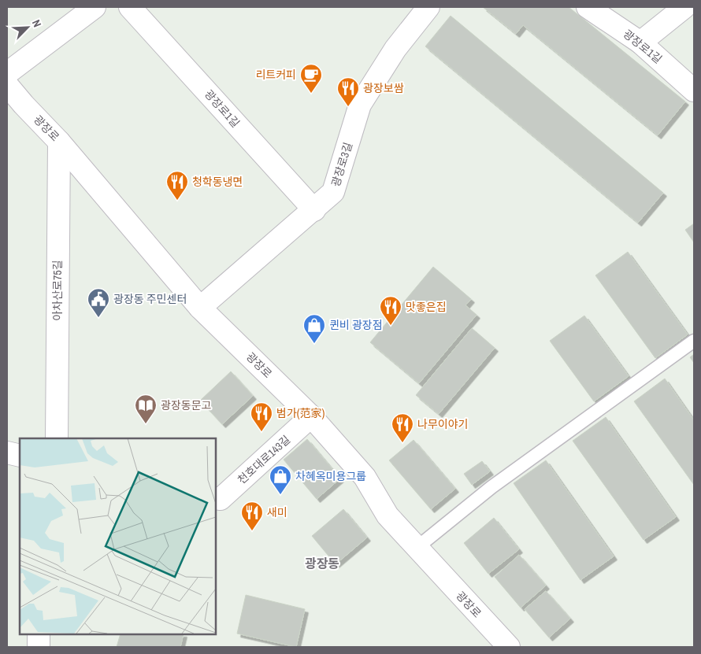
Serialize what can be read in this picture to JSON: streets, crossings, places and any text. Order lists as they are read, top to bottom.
{
  "streets": {
    "street": [
      "광장로1길",
      "광장로",
      "광장로3길",
      "아차산로75길",
      "천호대로143길"
    ]
  },
  "crossings": [
    ["광장로1길", "광장로3길"],
    ["광장로", "광장로3길"],
    ["광장로", "아차산로75길"],
    ["광장로", "천호대로143길"]
  ],
  "districts": ["광장동"],
  "places": {
    "cafe": ["리트커피"],
    "restaurant": [
      "광장보쌈",
      "청학동냉면",
      "맛좋은집",
      "범가(范家)",
      "나무이야기",
      "새미"
    ],
    "public building": ["광장동 주민센터"],
    "shop": ["퀸비 광장점", "차혜옥미용그룹"],
    "library": ["광장동문고"]
  },
  "north": "top right"
}
